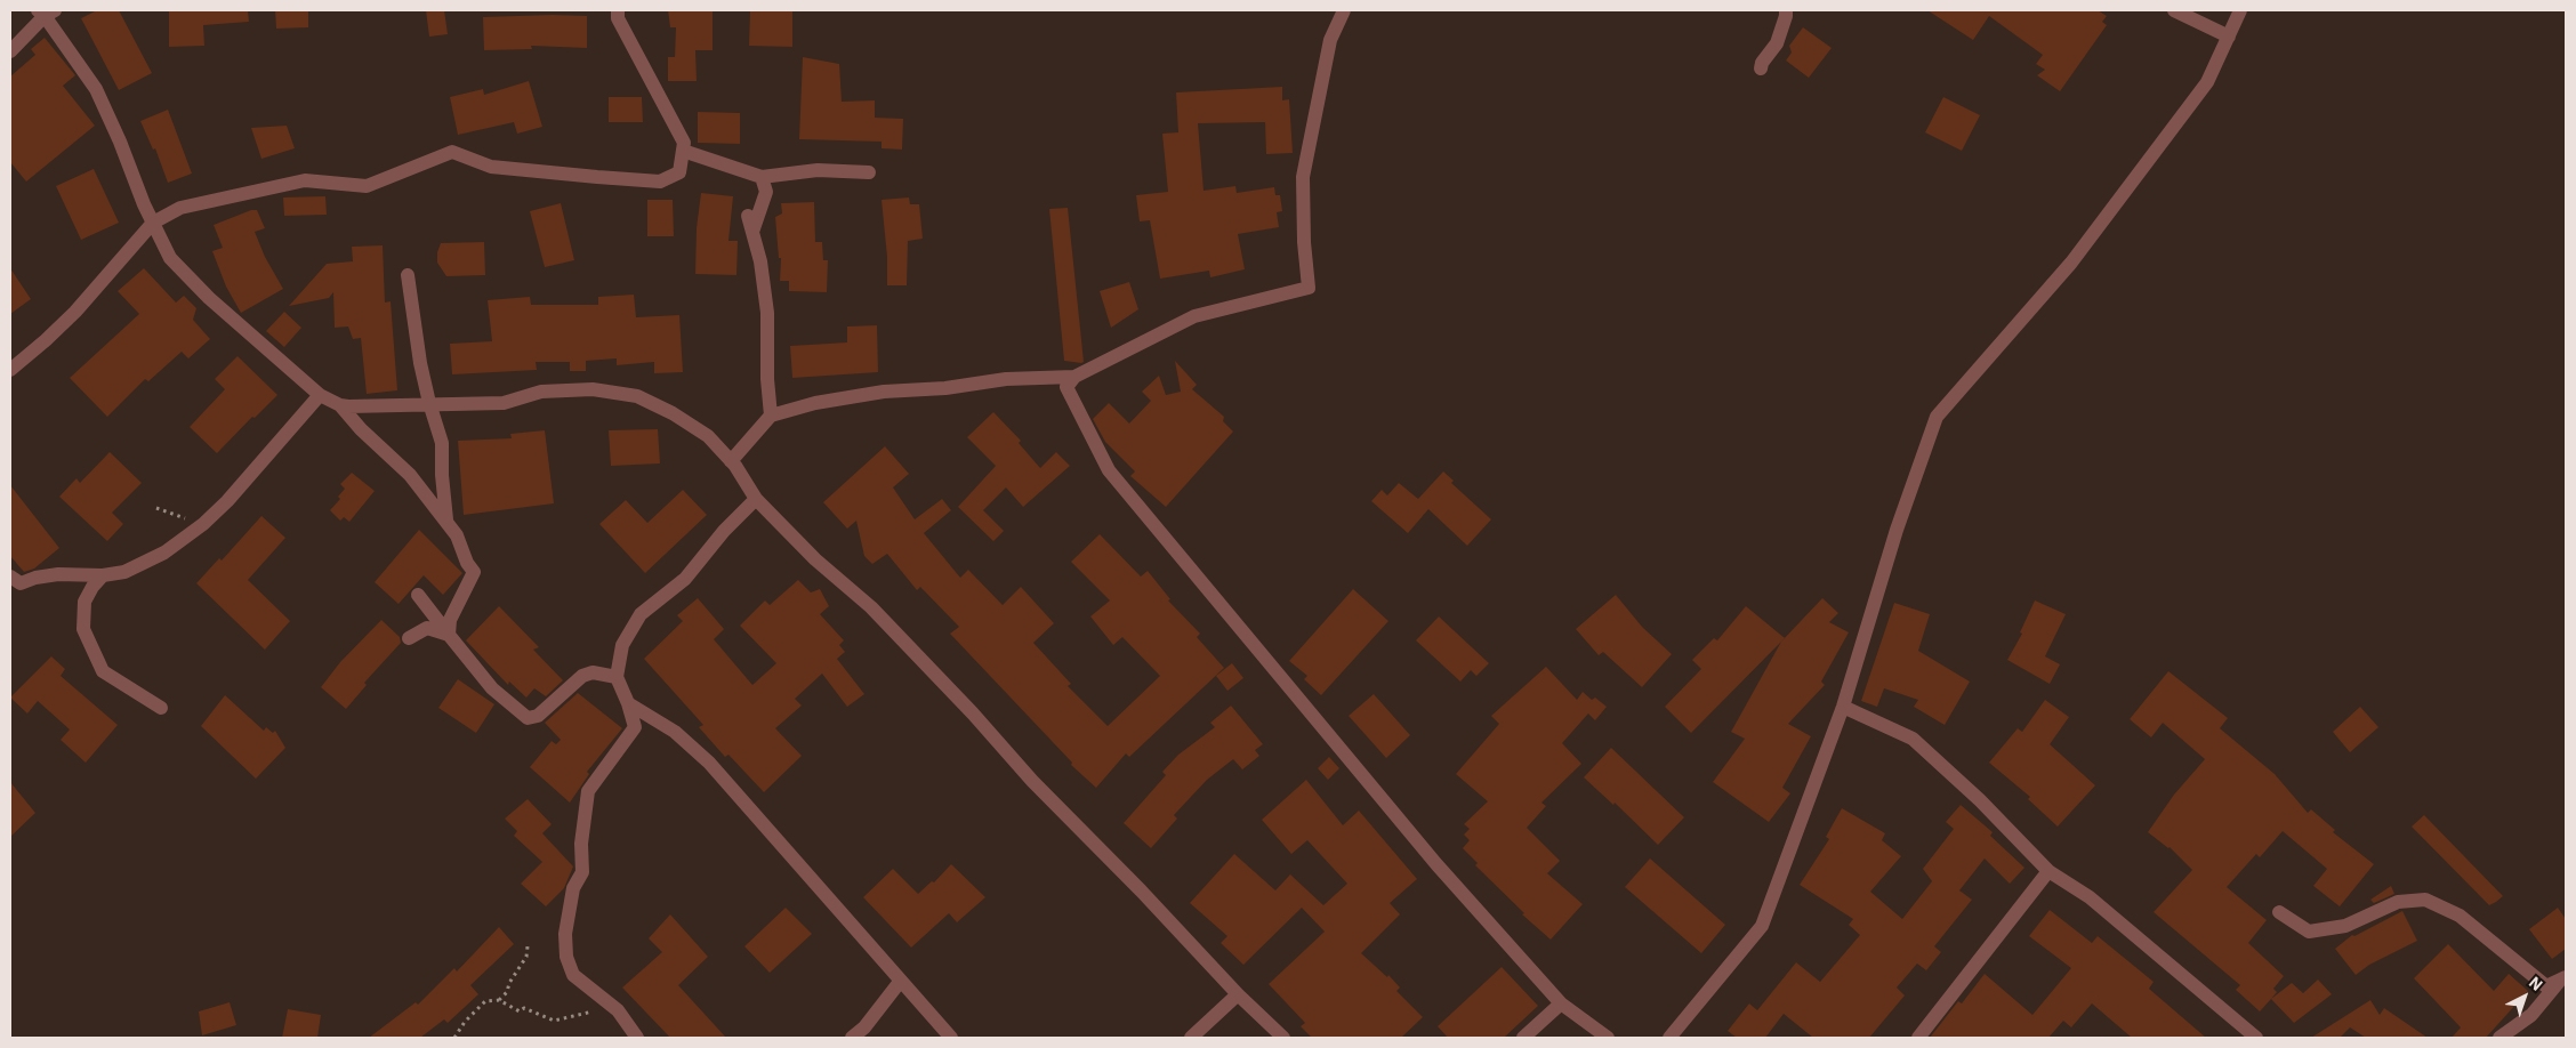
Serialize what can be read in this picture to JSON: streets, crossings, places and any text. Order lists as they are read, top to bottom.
{
  "north": "top right"
}
